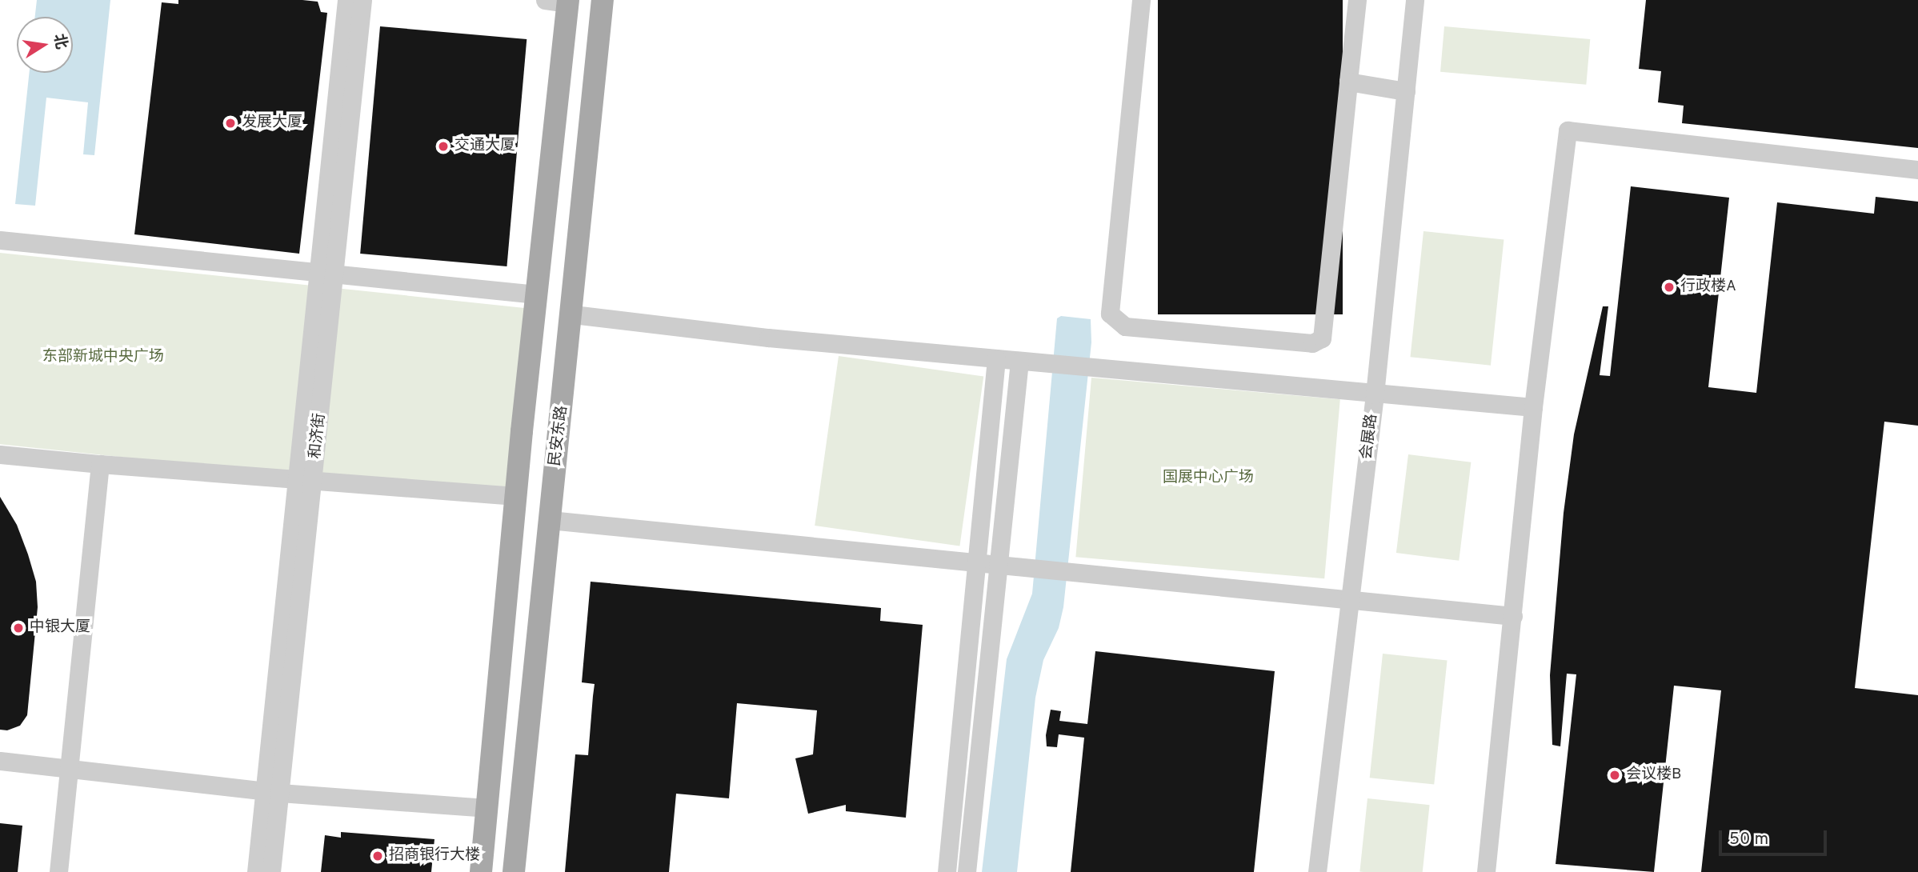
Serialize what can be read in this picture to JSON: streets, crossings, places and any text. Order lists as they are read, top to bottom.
{
  "streets": {
    "main road": ["民安东路"],
    "street": ["和济街", "会展路"]
  },
  "parks": ["东部新城中央广场", "国展中心广场"],
  "places": [
    "发展大厦",
    "交通大厦",
    "行政楼A",
    "中银大厦",
    "会议楼B",
    "招商银行大楼"
  ],
  "scale_bar": "50 m",
  "north": "right"
}
